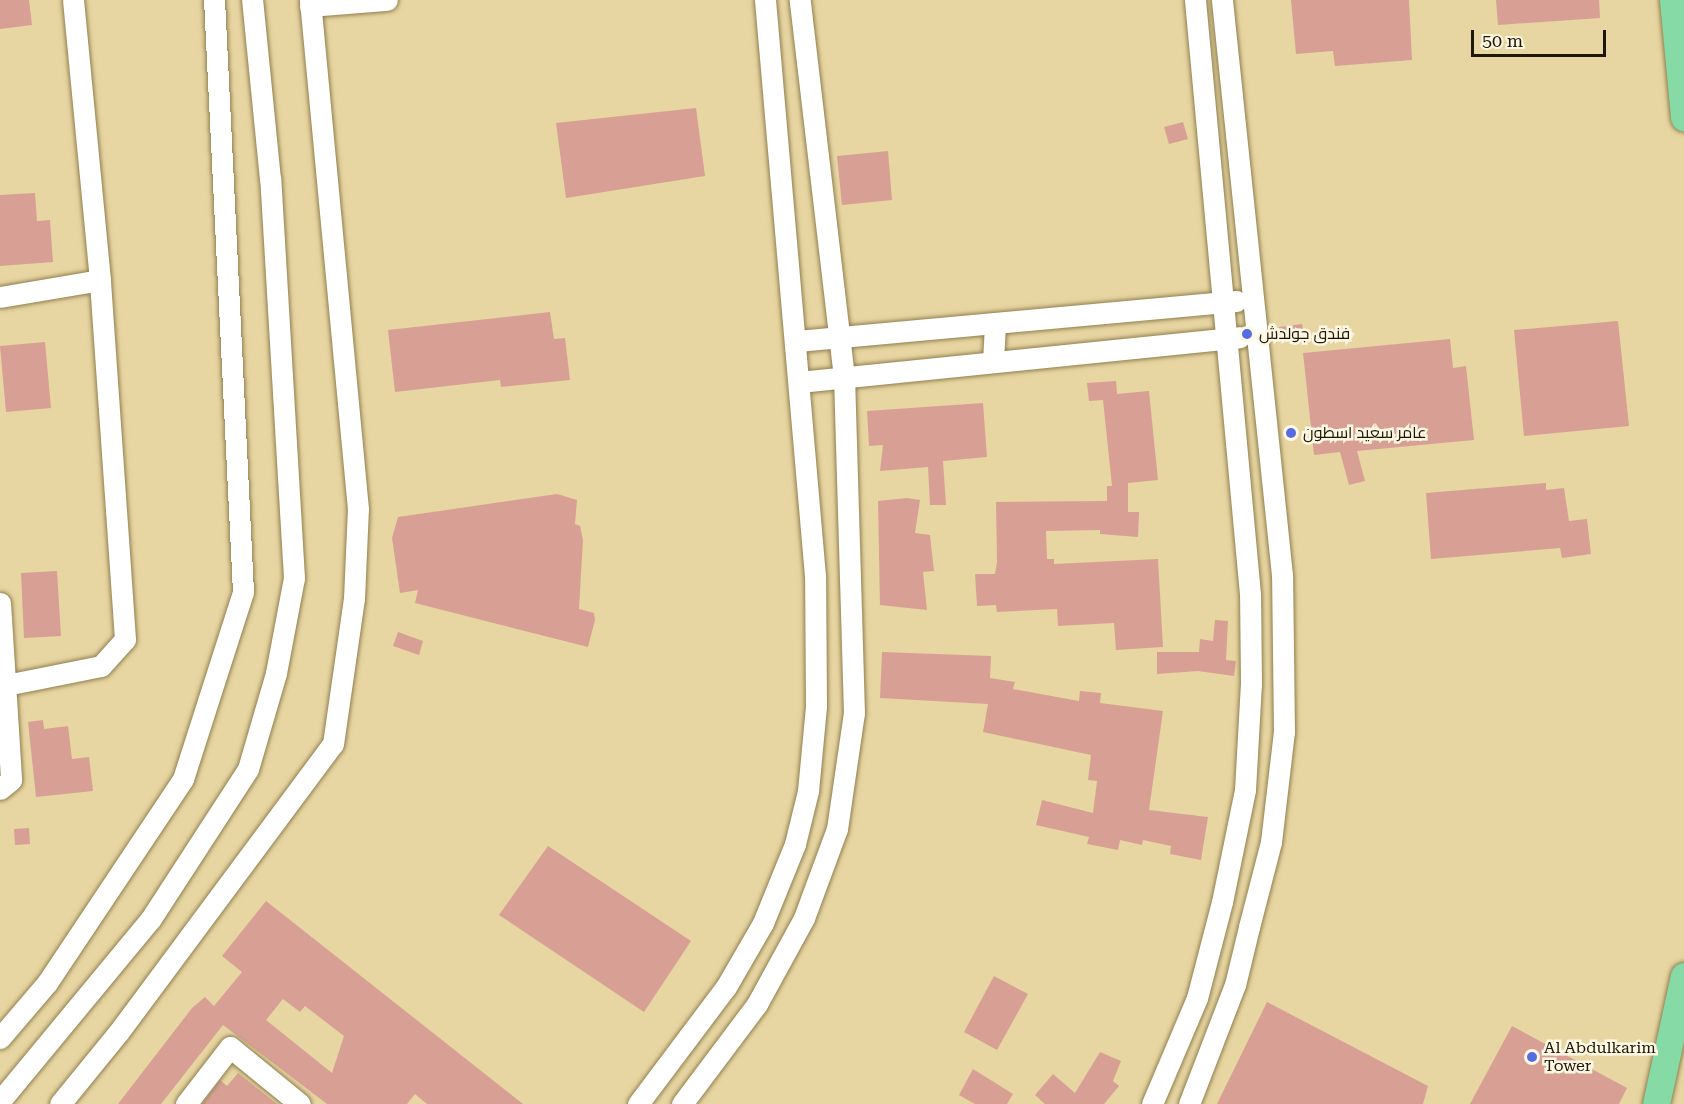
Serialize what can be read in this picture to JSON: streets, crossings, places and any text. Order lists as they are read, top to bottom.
{
  "places": ["فندق جولدش", "عامر سعيد اسطون", "Al Abdulkarim Tower"],
  "scale_bar": "50 m"
}
